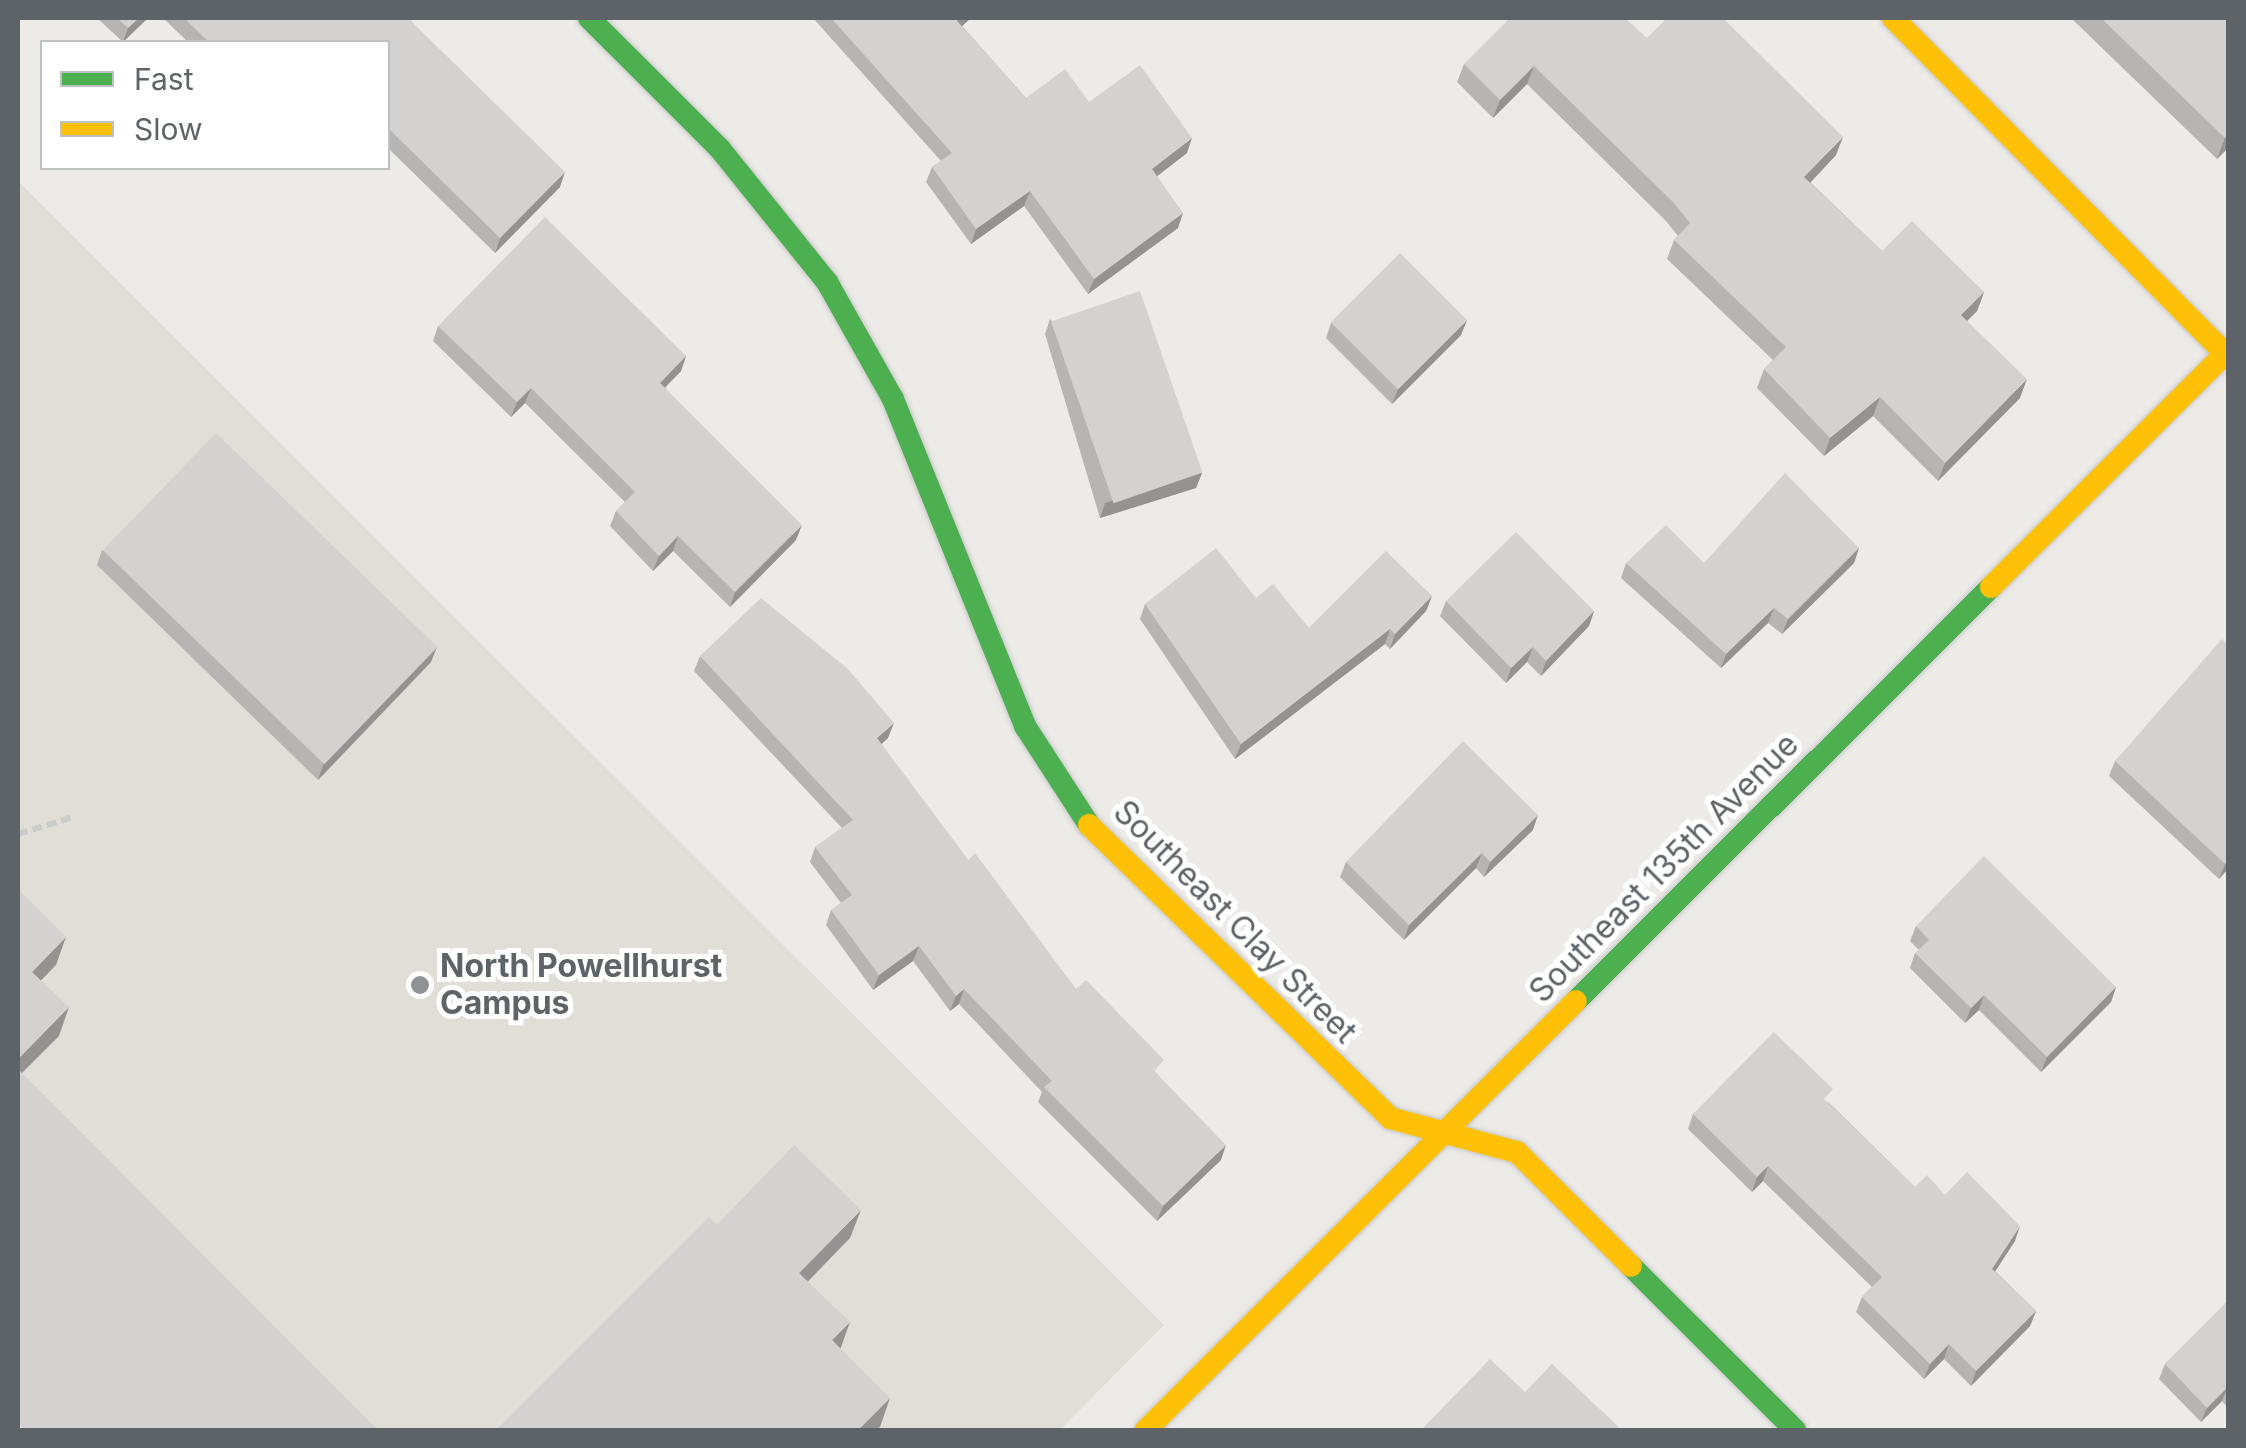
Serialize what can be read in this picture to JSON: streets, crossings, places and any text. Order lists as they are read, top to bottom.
{
  "streets": {
    "street": ["Southeast 135th Avenue", "Southeast Clay Street"]
  },
  "crossings": [
    ["Southeast 135th Avenue", "Southeast Clay Street"]
  ],
  "places": ["North Powellhurst Campus"],
  "legend": ["Fast", "Slow"]
}
